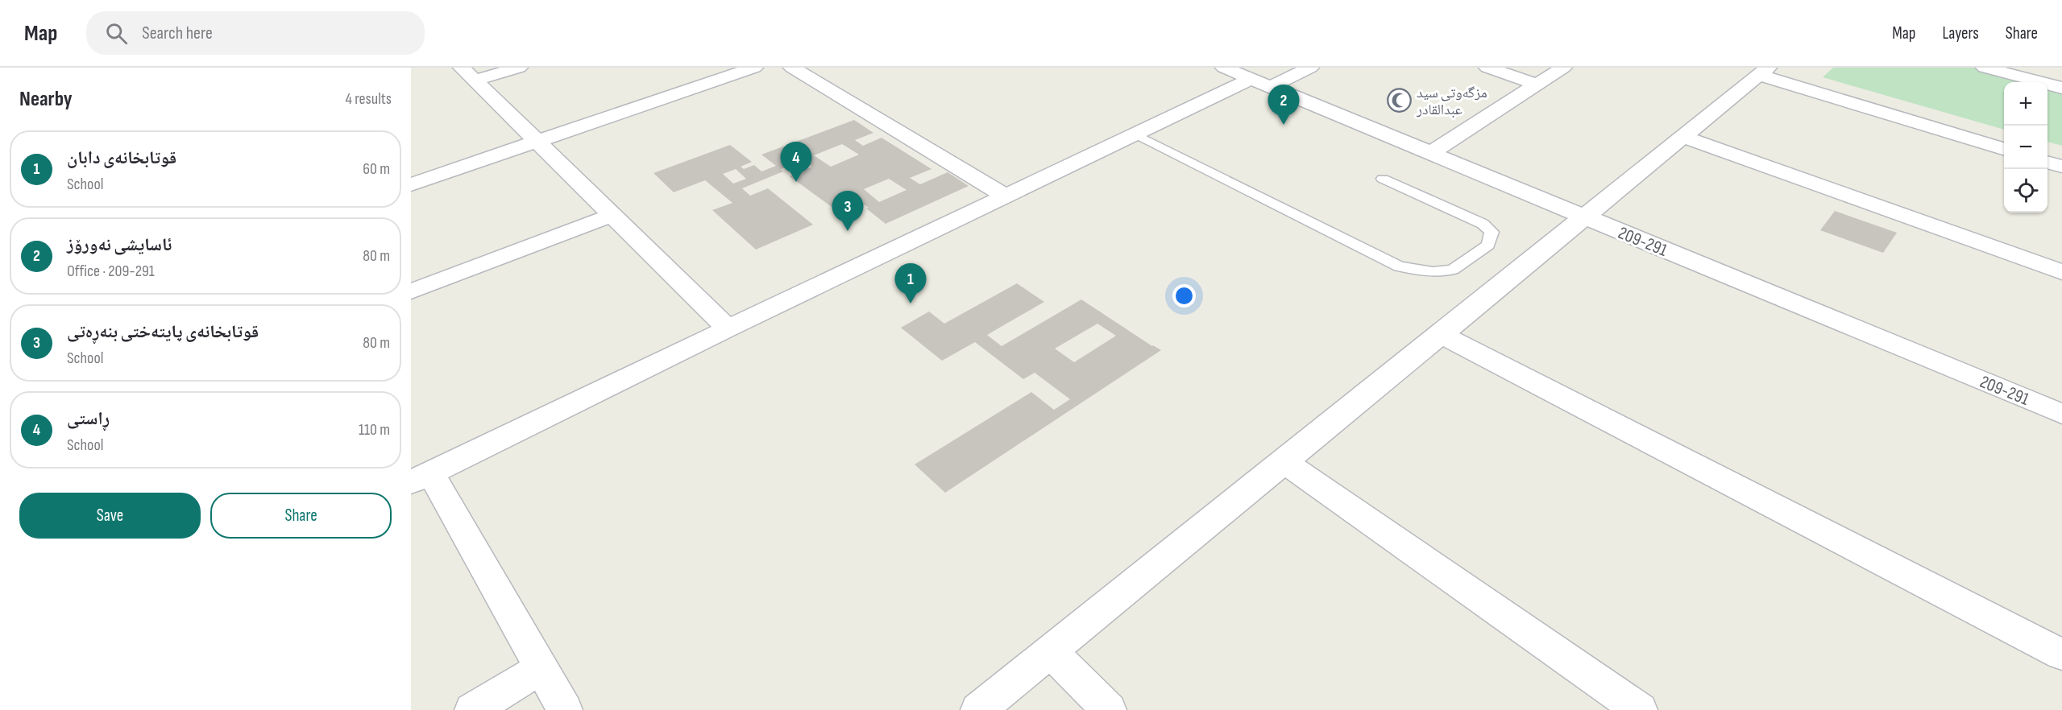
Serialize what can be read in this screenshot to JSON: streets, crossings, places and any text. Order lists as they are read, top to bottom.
{
  "streets": {
    "street": ["209-291"]
  },
  "places": {
    "mosque": ["مزگەوتی سید عبدالقادر"]
  },
  "page": {
    "header": "Map",
    "search": "Search here",
    "nav": ["Map", "Layers", "Share"],
    "heading": ["Nearby", "4 results"],
    "map_buttons": ["+", "−"],
    "pins": [
      "2",
      "4",
      "3",
      "1"
    ],
    "list": [
      {
        "mark": "1",
        "name": "قوتابخانەی دابان",
        "note": "School",
        "value": "60 m"
      },
      {
        "mark": "2",
        "name": "ئاسایشی نەورۆز",
        "note": "Office · 209-291",
        "value": "80 m"
      },
      {
        "mark": "3",
        "name": "قوتابخانەی پایتەختی بنەڕەتی",
        "note": "School",
        "value": "80 m"
      },
      {
        "mark": "4",
        "name": "ڕاستی",
        "note": "School",
        "value": "110 m"
      }
    ],
    "buttons": ["Save", "Share"]
  }
}
